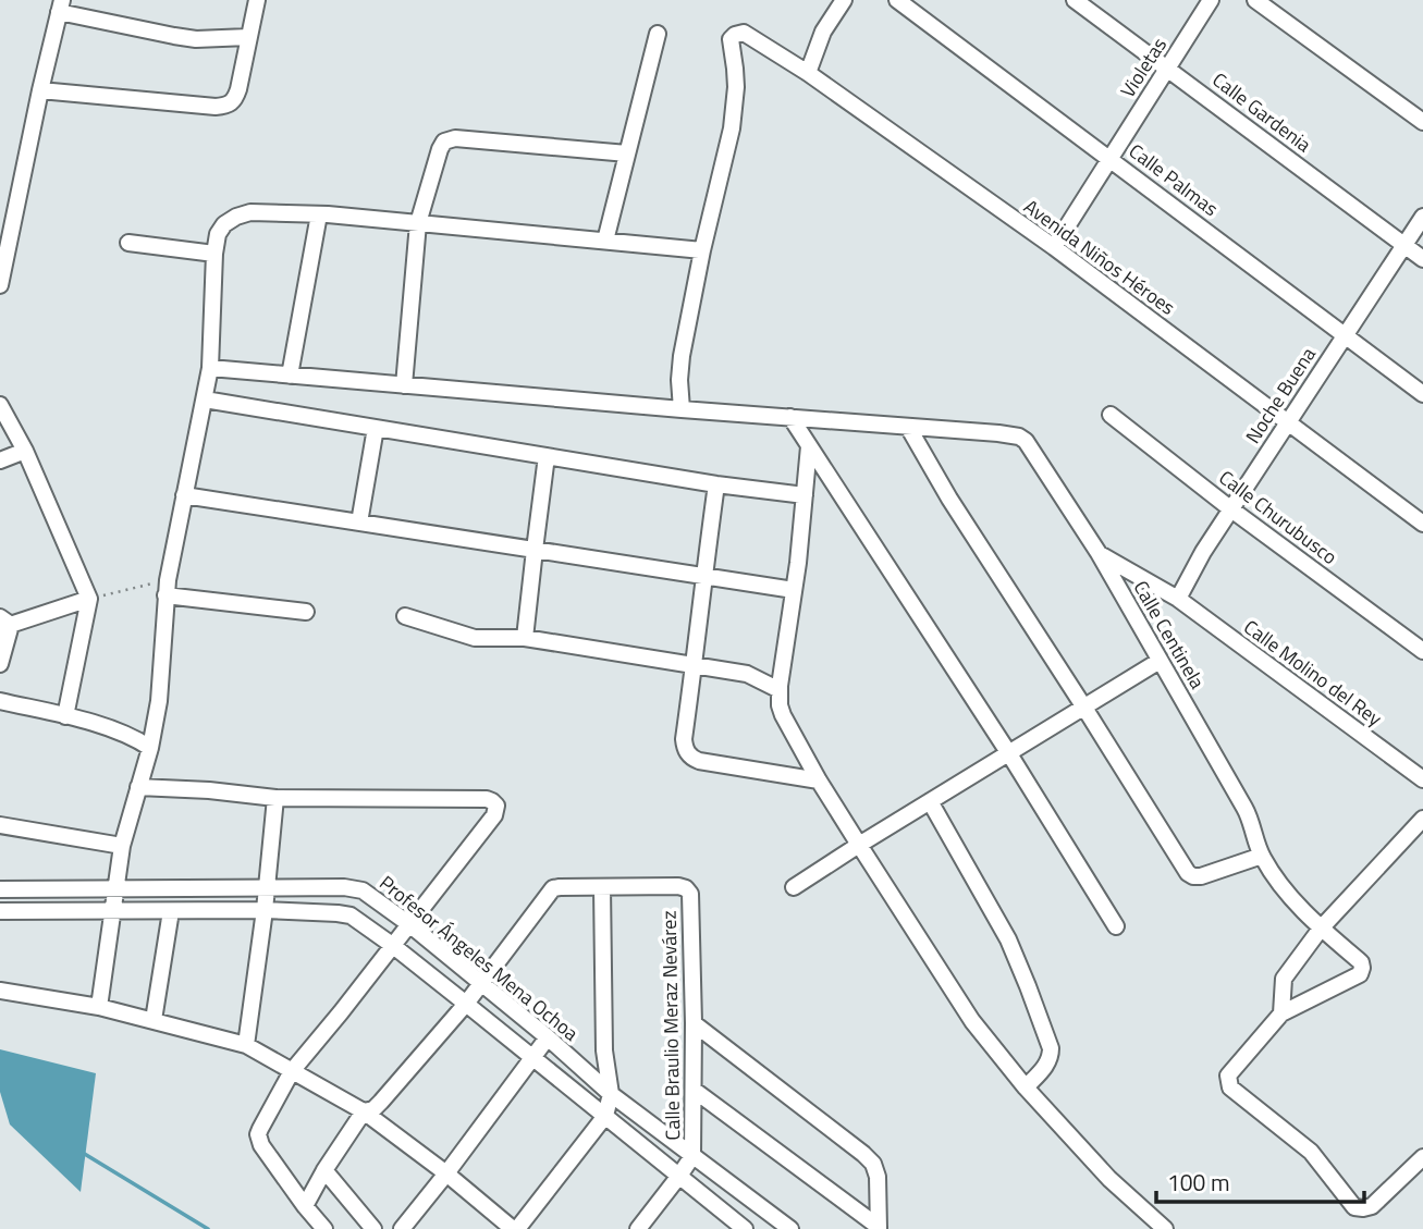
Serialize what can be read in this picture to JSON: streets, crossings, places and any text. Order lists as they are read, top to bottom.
{
  "streets": {
    "street": [
      "Violetas",
      "Calle Gardenia",
      "Calle Palmas",
      "Avenida Niños Héroes",
      "Noche Buena",
      "Calle Churubusco",
      "Calle Centinela",
      "Calle Molino del Rey",
      "Profesor Ángeles Mena Ochoa",
      "Calle Braulio Meraz Nevárez"
    ]
  },
  "crossings": [
    ["Violetas", "Calle Gardenia"],
    ["Violetas", "Calle Palmas"],
    ["Violetas", "Avenida Niños Héroes"],
    ["Calle Gardenia", "Noche Buena"],
    ["Calle Palmas", "Noche Buena"],
    ["Avenida Niños Héroes", "Noche Buena"],
    ["Noche Buena", "Calle Churubusco"],
    ["Noche Buena", "Calle Molino del Rey"],
    ["Calle Centinela", "Calle Molino del Rey"],
    ["Profesor Ángeles Mena Ochoa", "Calle Braulio Meraz Nevárez"]
  ],
  "scale_bar": "100 m"
}
